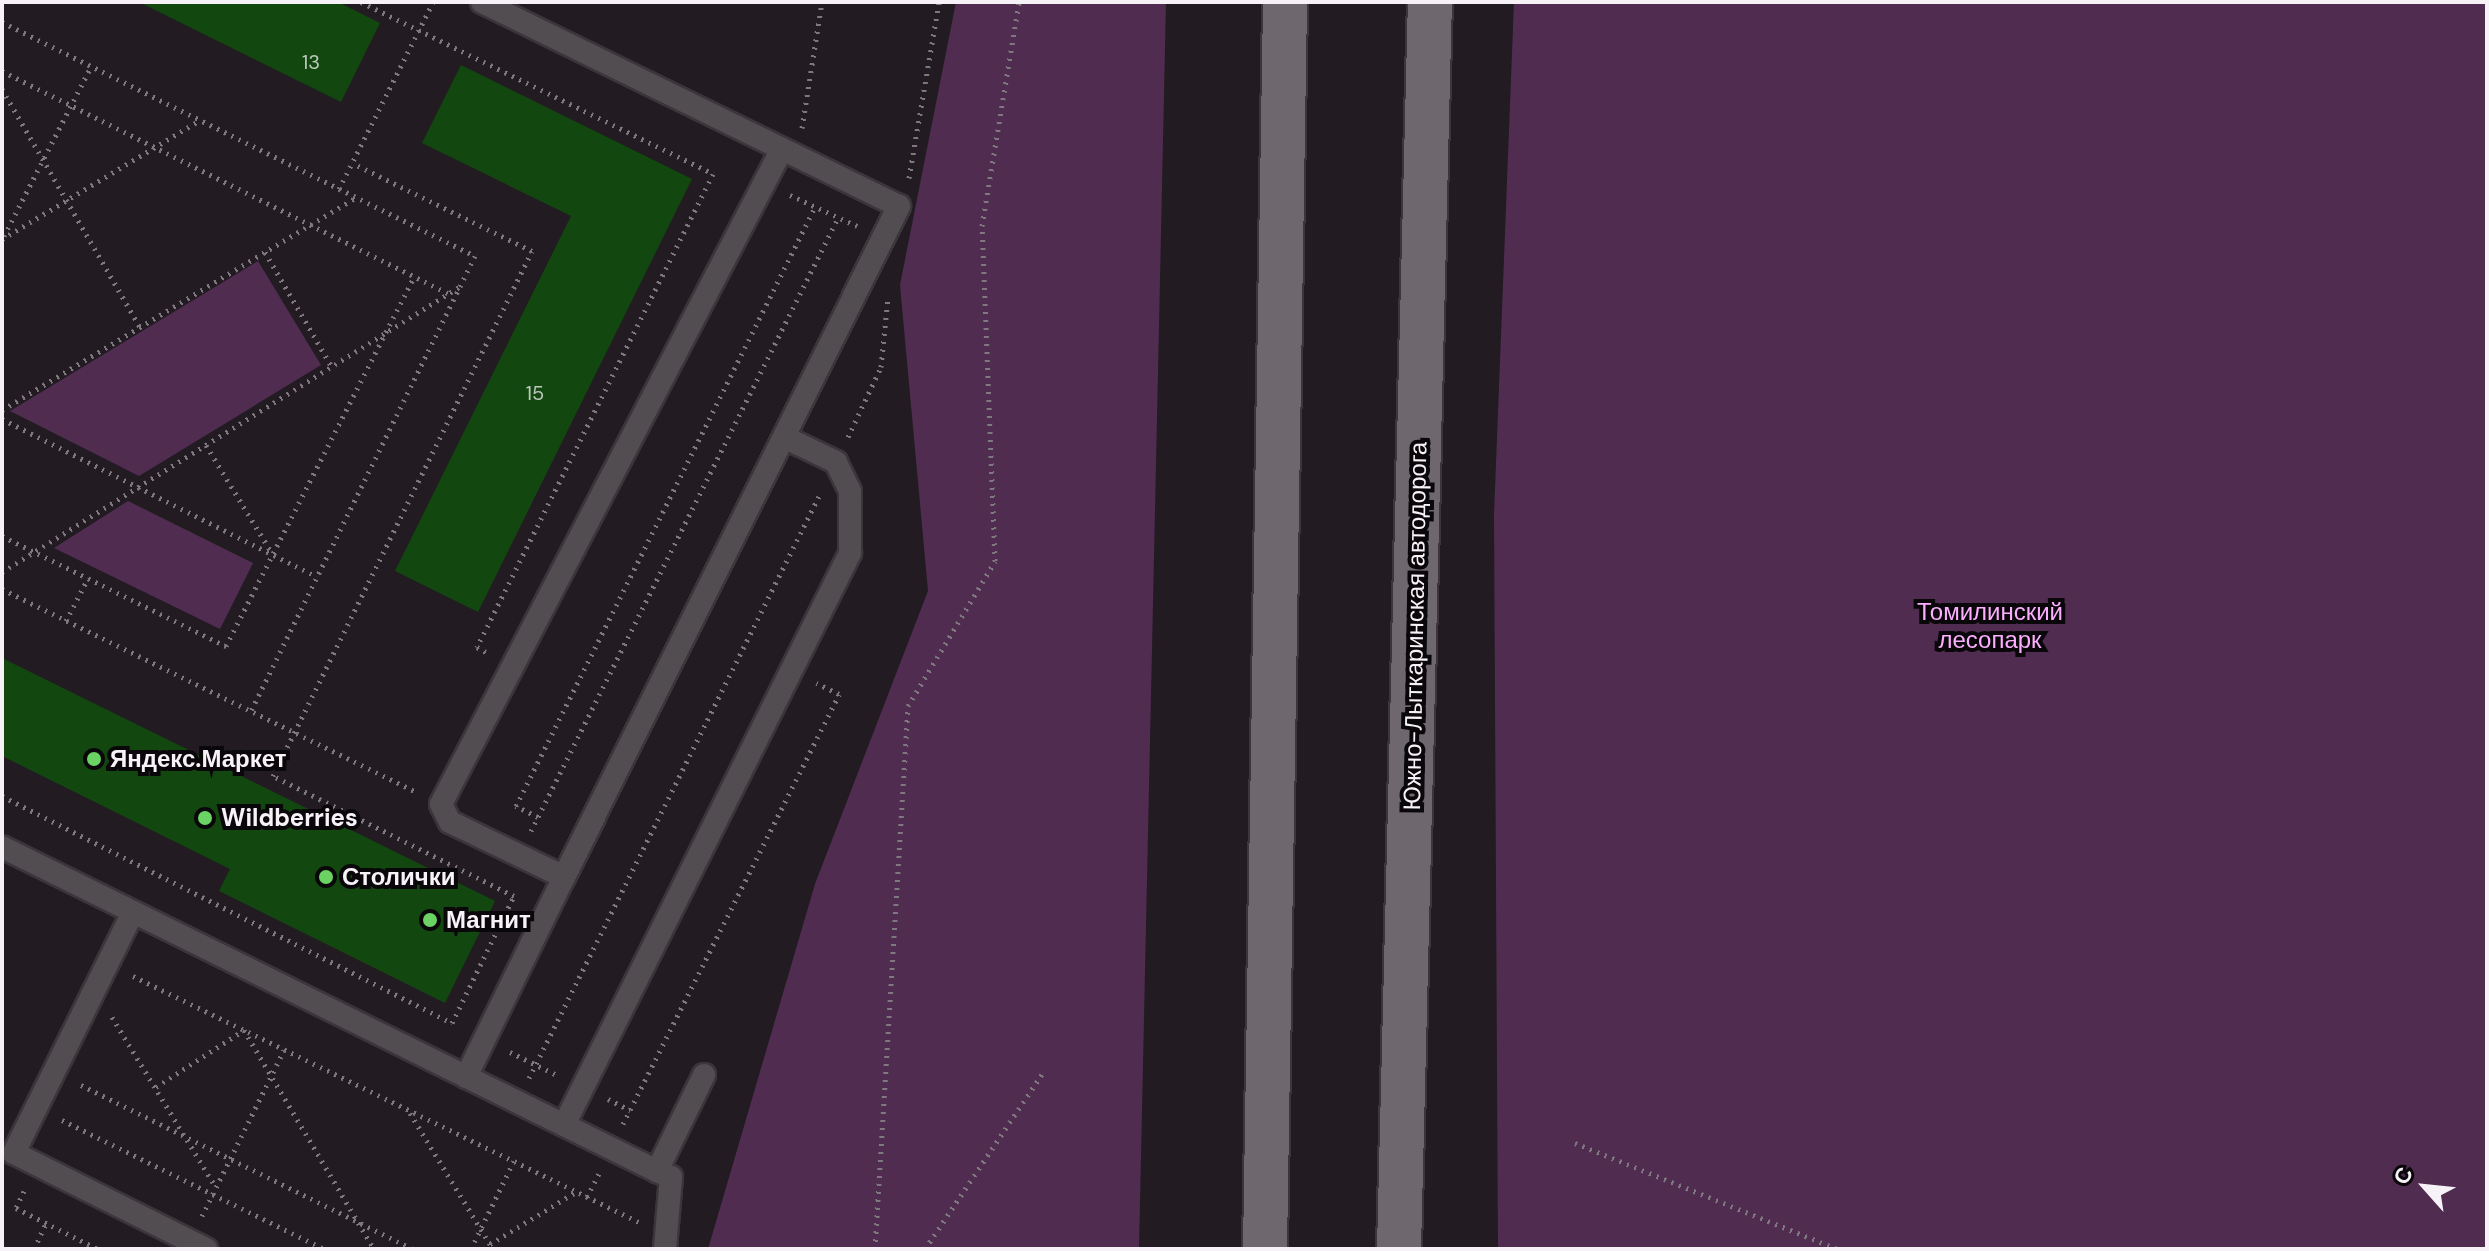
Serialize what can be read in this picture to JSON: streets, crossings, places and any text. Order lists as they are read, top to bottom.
{
  "streets": {
    "main road": ["Южно-Лыткаринская автодорога"]
  },
  "parks": ["Томилинский лесопарк"],
  "places": [
    "Яндекс.Маркет",
    "Wildberries",
    "Столички",
    "Магнит"
  ],
  "house_numbers": ["13", "15"],
  "north": "top left"
}
